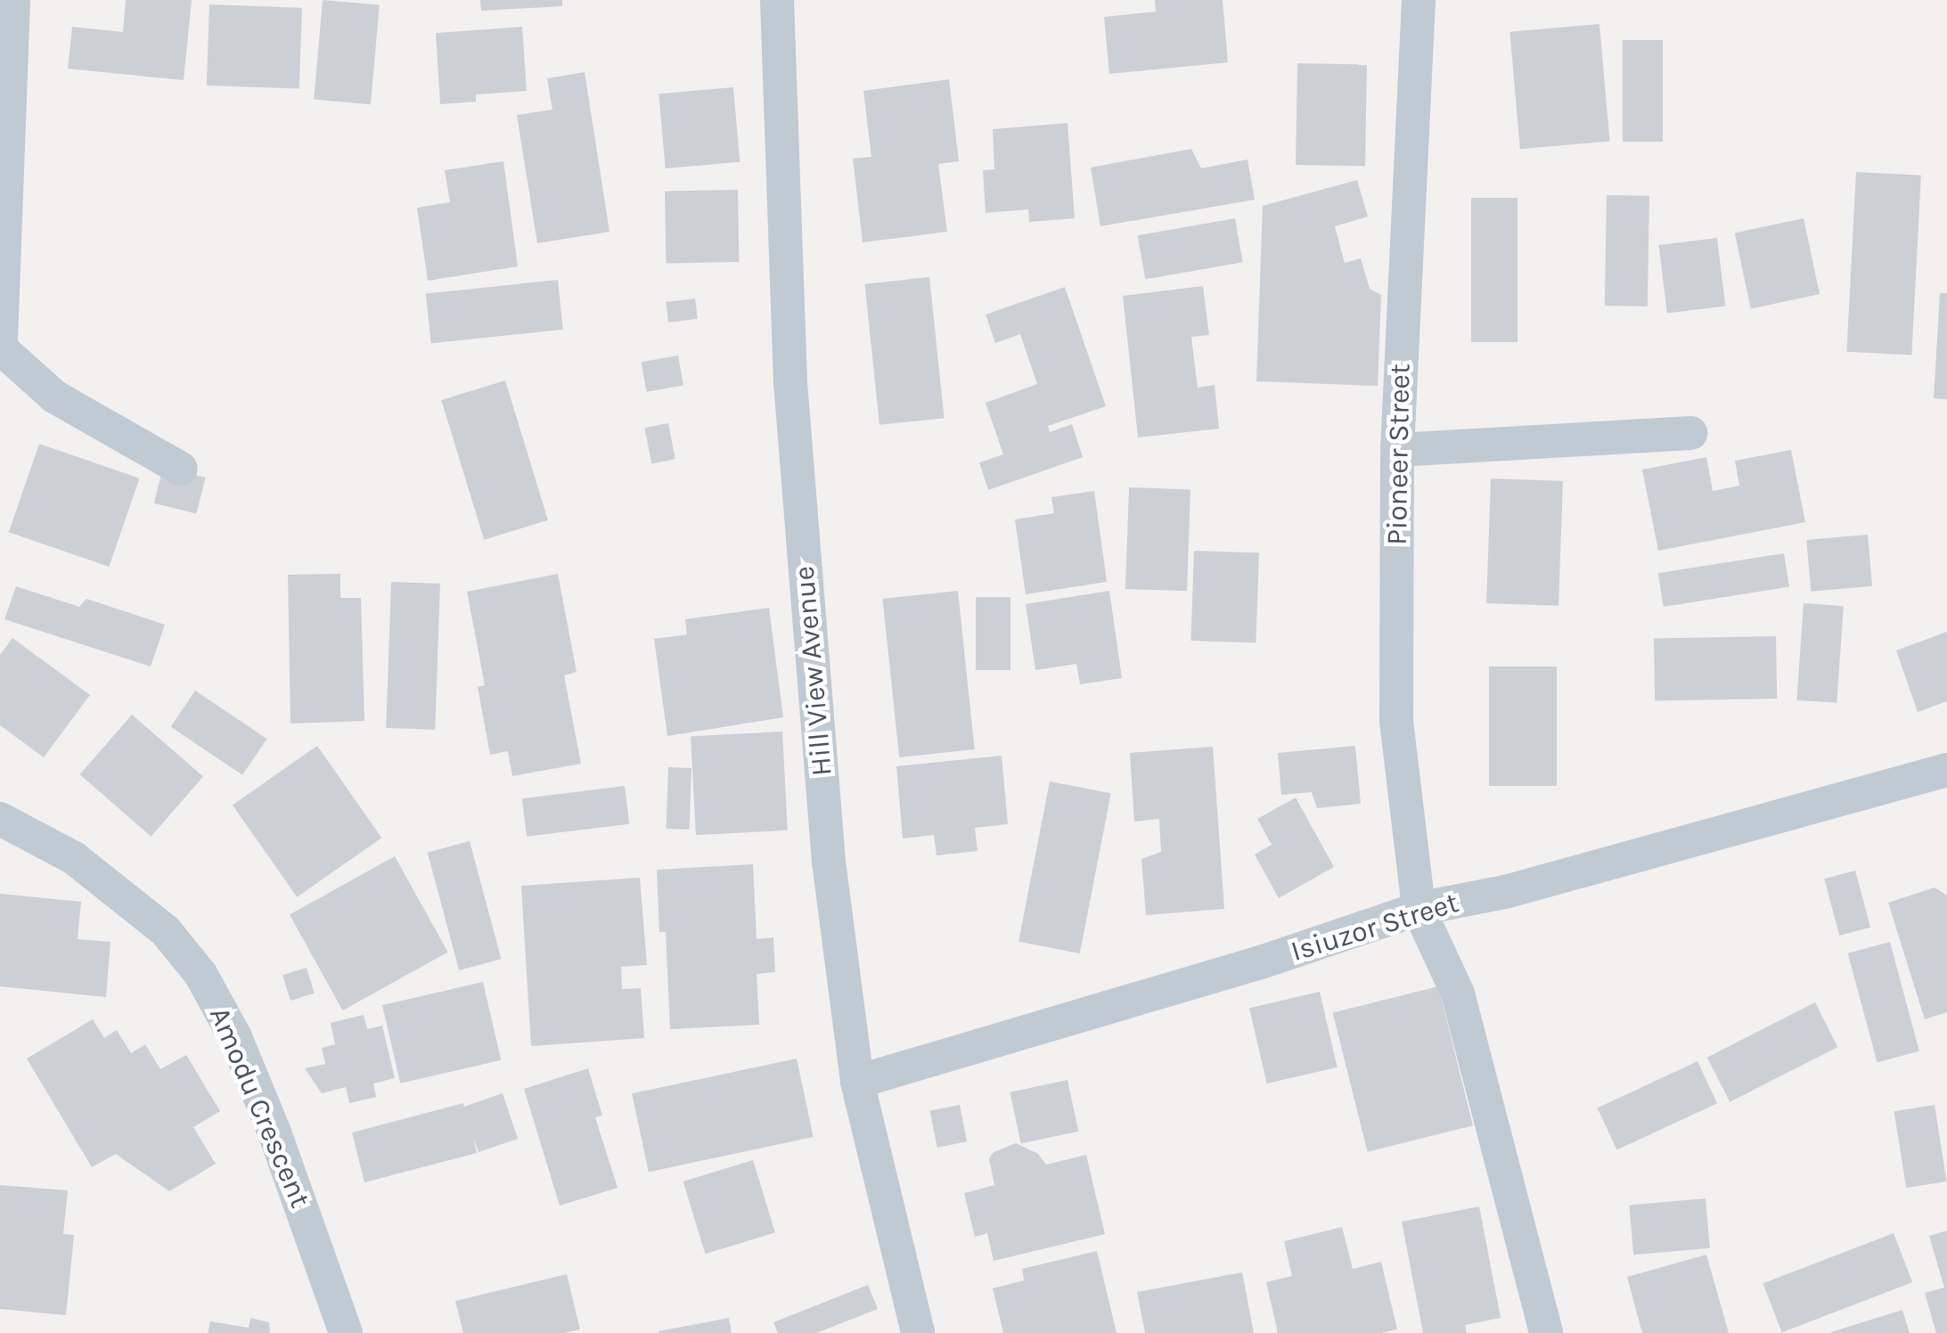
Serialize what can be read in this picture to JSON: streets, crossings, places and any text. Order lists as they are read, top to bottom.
{
  "streets": {
    "street": [
      "Pioneer Street",
      "Hill View Avenue",
      "Isiuzor Street",
      "Amodu Crescent"
    ]
  },
  "crossings": [
    ["Pioneer Street", "Isiuzor Street"],
    ["Hill View Avenue", "Isiuzor Street"]
  ]
}
